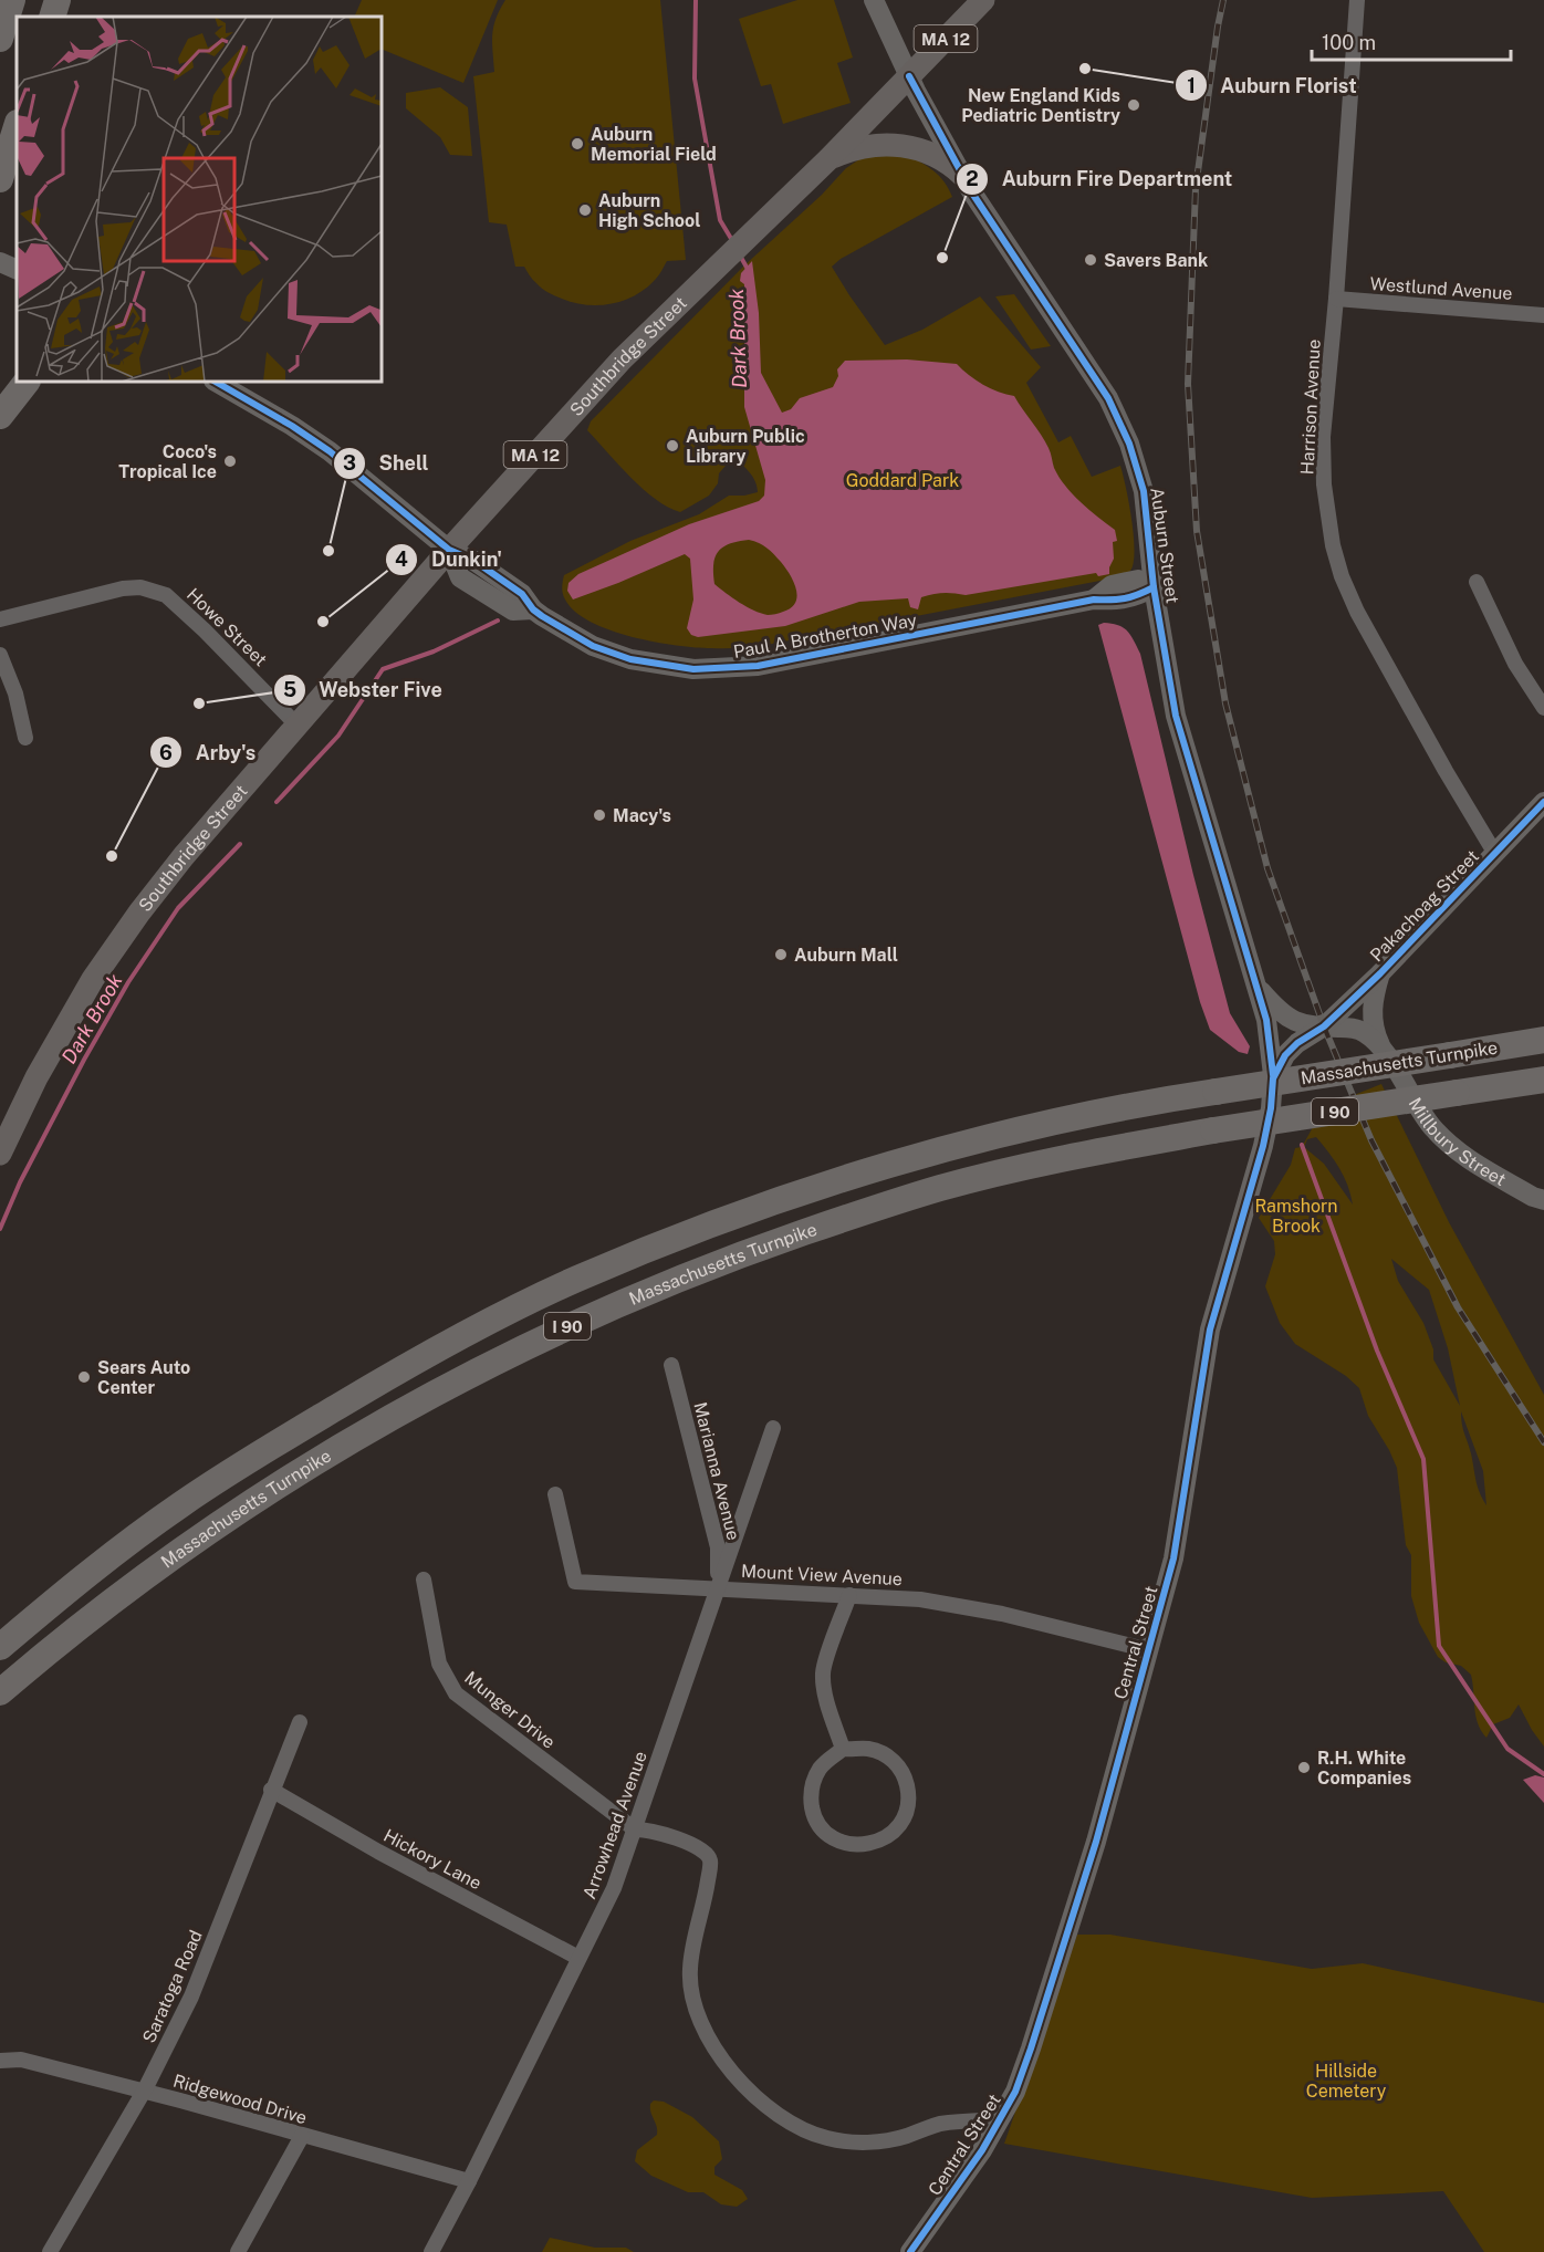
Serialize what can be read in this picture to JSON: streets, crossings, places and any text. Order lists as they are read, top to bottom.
{
  "streets": {
    "highway": ["Massachusetts Turnpike", "I 90"],
    "main road": ["MA 12", "Southbridge Street"],
    "street": [
      "Westlund Avenue",
      "Harrison Avenue",
      "Auburn Street",
      "Howe Street",
      "Paul A Brotherton Way",
      "Pakachoag Street",
      "Millbury Street",
      "Marianna Avenue",
      "Mount View Avenue",
      "Central Street",
      "Munger Drive",
      "Arrowhead Avenue",
      "Hickory Lane",
      "Saratoga Road",
      "Ridgewood Drive"
    ]
  },
  "crossings": [
    ["Westlund Avenue", "Harrison Avenue"],
    ["Southbridge Street", "Auburn Street"],
    ["Southbridge Street", "Howe Street"],
    ["Southbridge Street", "Paul A Brotherton Way"],
    ["Harrison Avenue", "Pakachoag Street"],
    ["Auburn Street", "Paul A Brotherton Way"],
    ["Auburn Street", "Central Street"],
    ["Pakachoag Street", "Millbury Street"],
    ["Pakachoag Street", "Central Street"],
    ["Millbury Street", "Central Street"],
    ["Marianna Avenue", "Mount View Avenue"],
    ["Marianna Avenue", "Arrowhead Avenue"],
    ["Mount View Avenue", "Central Street"],
    ["Mount View Avenue", "Arrowhead Avenue"],
    ["Munger Drive", "Arrowhead Avenue"],
    ["Arrowhead Avenue", "Hickory Lane"],
    ["Arrowhead Avenue", "Ridgewood Drive"],
    ["Hickory Lane", "Saratoga Road"],
    ["Saratoga Road", "Ridgewood Drive"]
  ],
  "water": ["Dark Brook"],
  "parks": ["Goddard Park", "Ramshorn Brook", "Hillside Cemetery"],
  "places": [
    "Auburn Florist",
    "New England Kids Pediatric Dentistry",
    "Auburn Memorial Field",
    "Auburn High School",
    "Auburn Fire Department",
    "Savers Bank",
    "Auburn Public Library",
    "Coco's Tropical Ice",
    "Shell",
    "Dunkin'",
    "Webster Five",
    "Macy's",
    "Arby's",
    "Auburn Mall",
    "Sears Auto Center",
    "R.H. White Companies"
  ],
  "scale_bar": "100 m"
}
